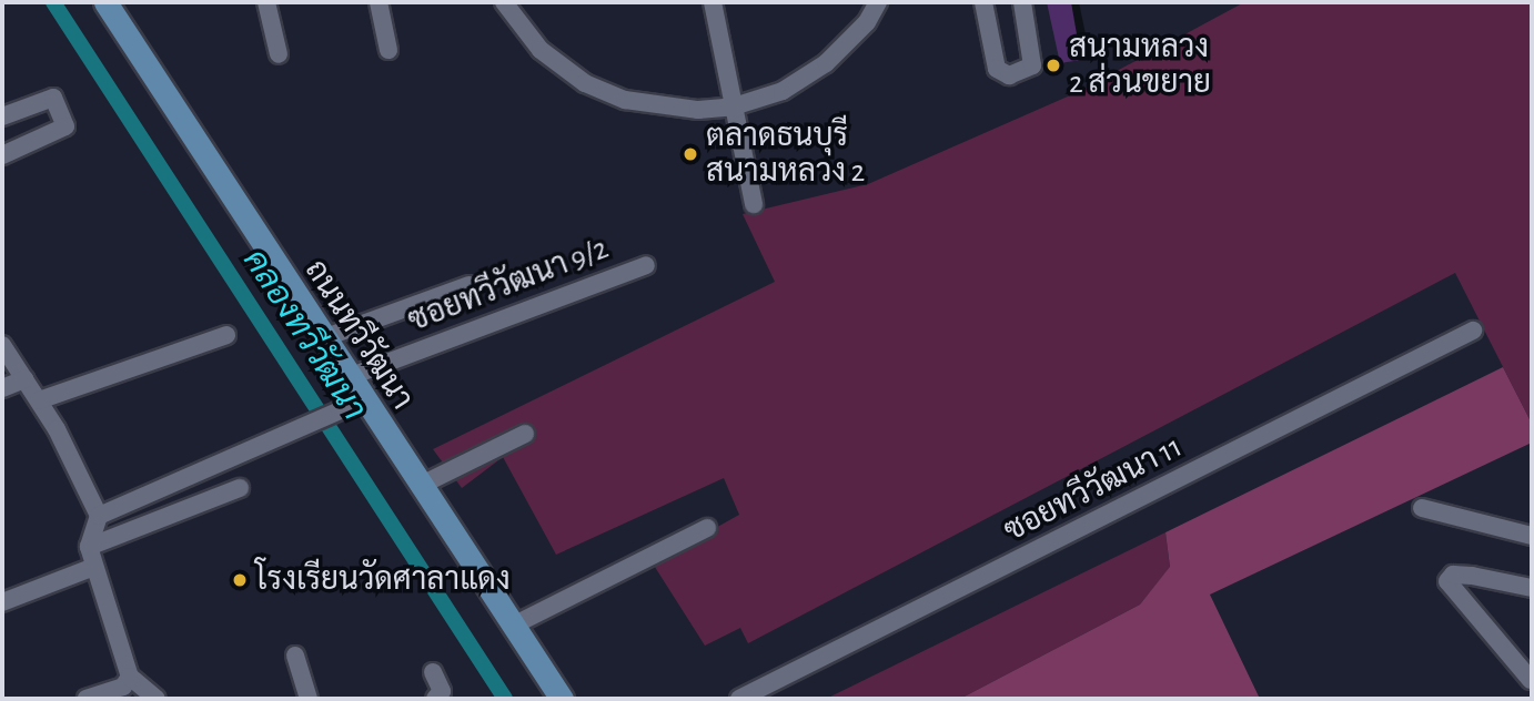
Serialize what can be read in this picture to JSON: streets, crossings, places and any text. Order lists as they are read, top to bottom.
{
  "streets": {
    "main road": ["ถนนทวีวัฒนา"],
    "street": ["ซอยทวีวัฒนา 9/2", "ซอยทวีวัฒนา 11"]
  },
  "crossings": [
    ["ซอยทวีวัฒนา 9/2", "ถนนทวีวัฒนา"]
  ],
  "water": ["คลองทวีวัฒนา"],
  "places": ["สนามหลวง 2 ส่วนขยาย", "ตลาดธนบุรี สนามหลวง 2", "โรงเรียนวัดศาลาแดง"]
}
